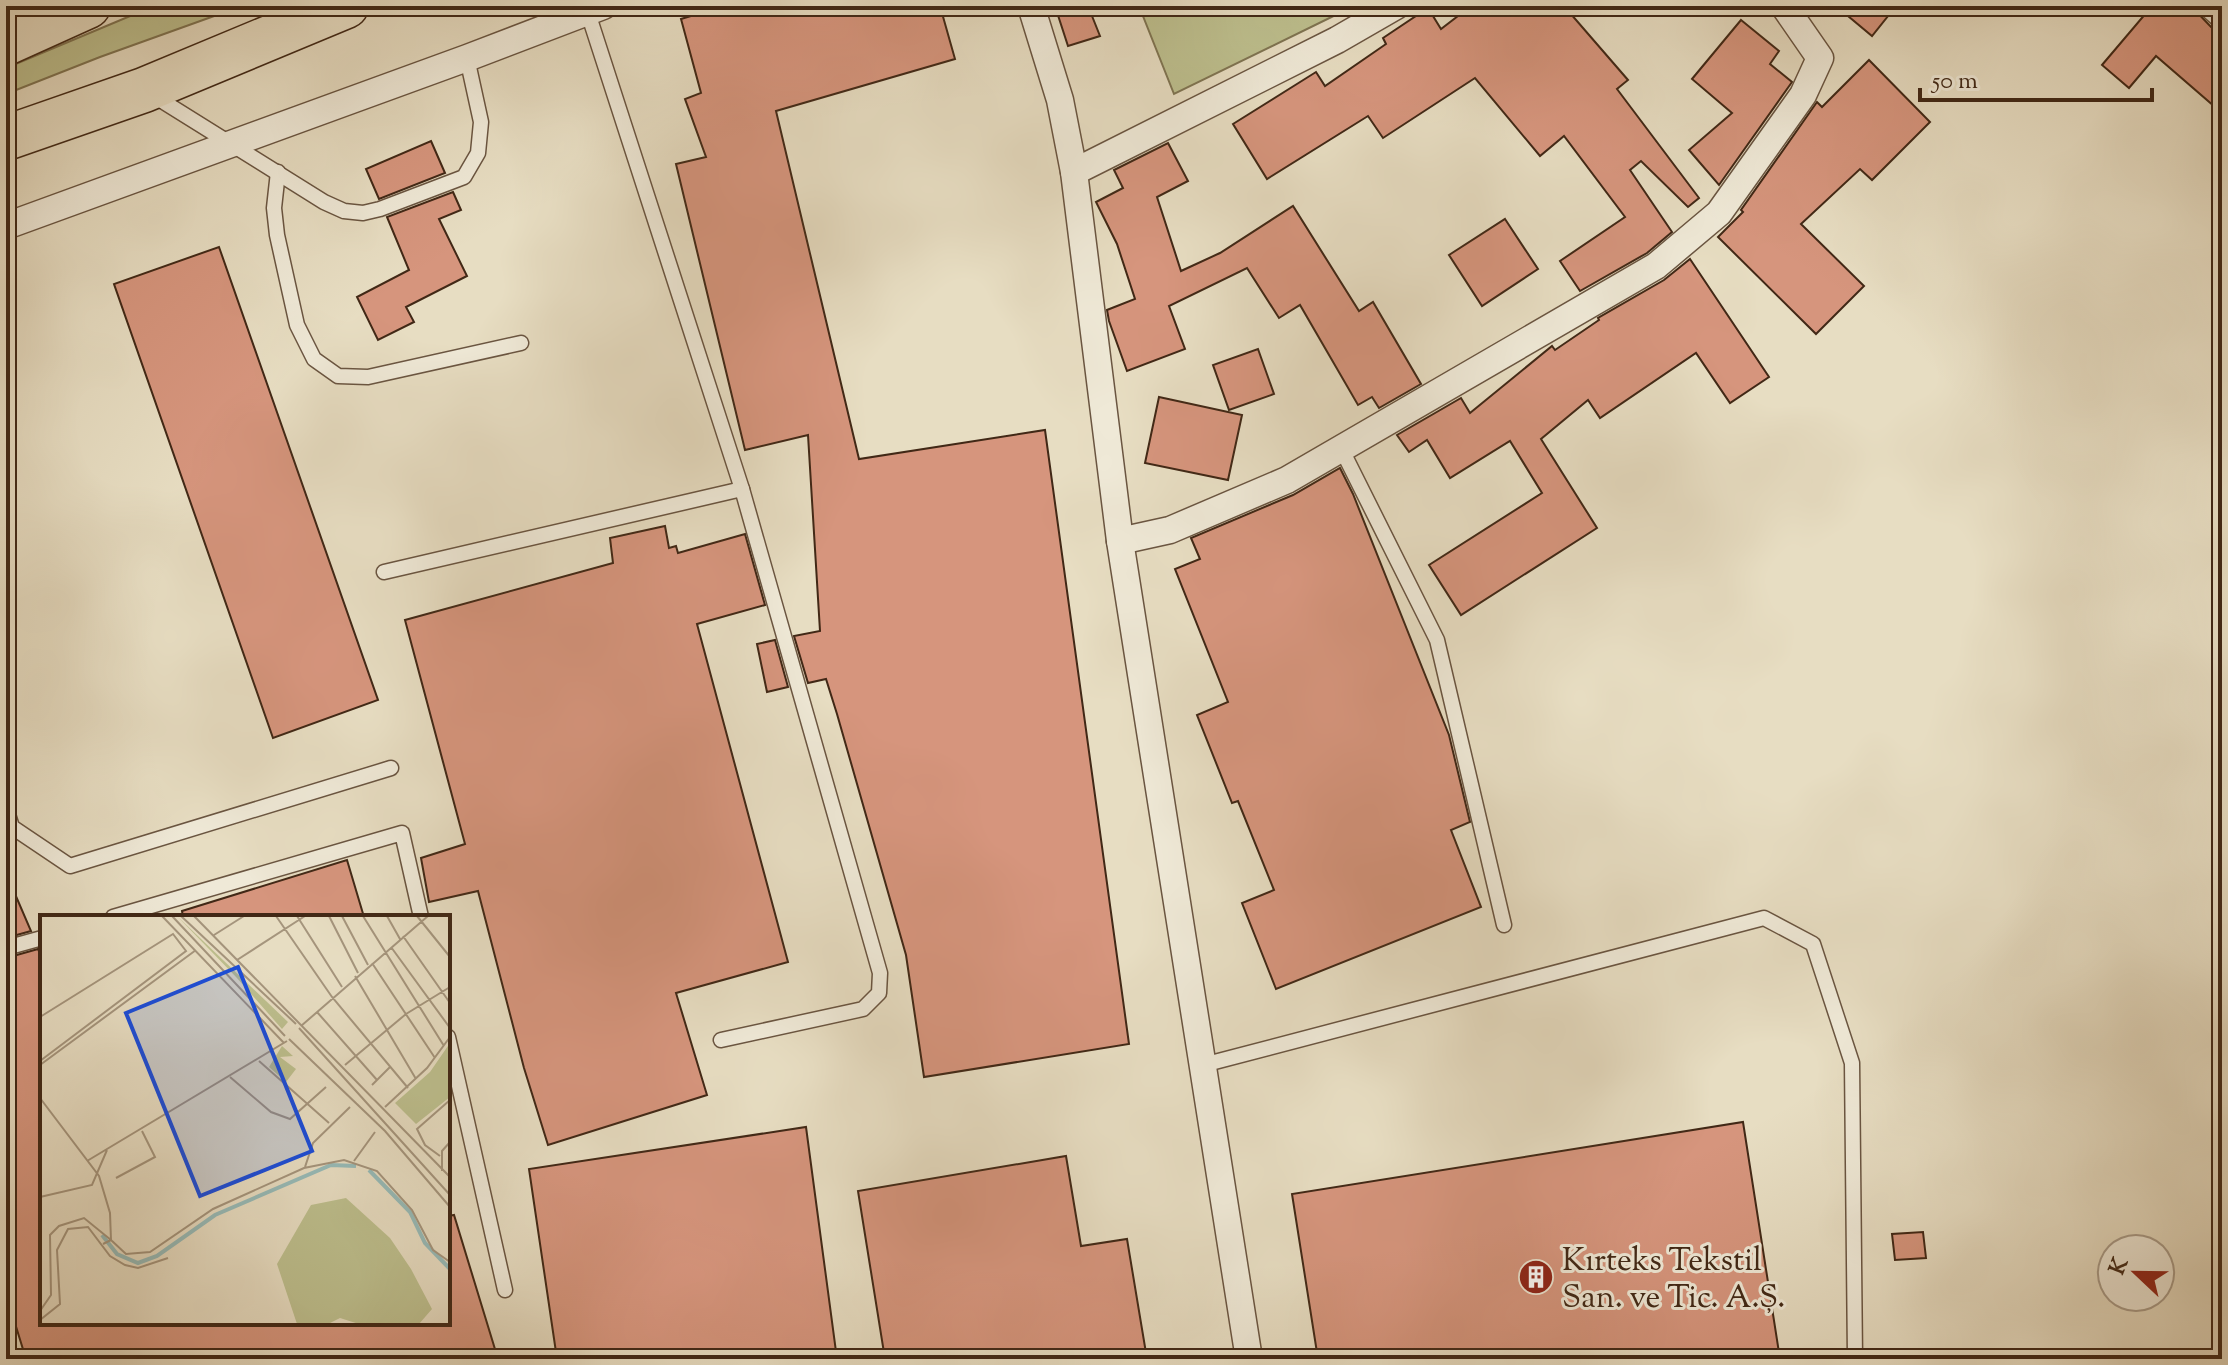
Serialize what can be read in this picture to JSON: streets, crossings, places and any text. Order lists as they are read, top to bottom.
{
  "places": {
    "building": ["Kırteks Tekstil San. ve Tic. A.Ş."]
  },
  "scale_bar": "50 m",
  "north": "left"
}
